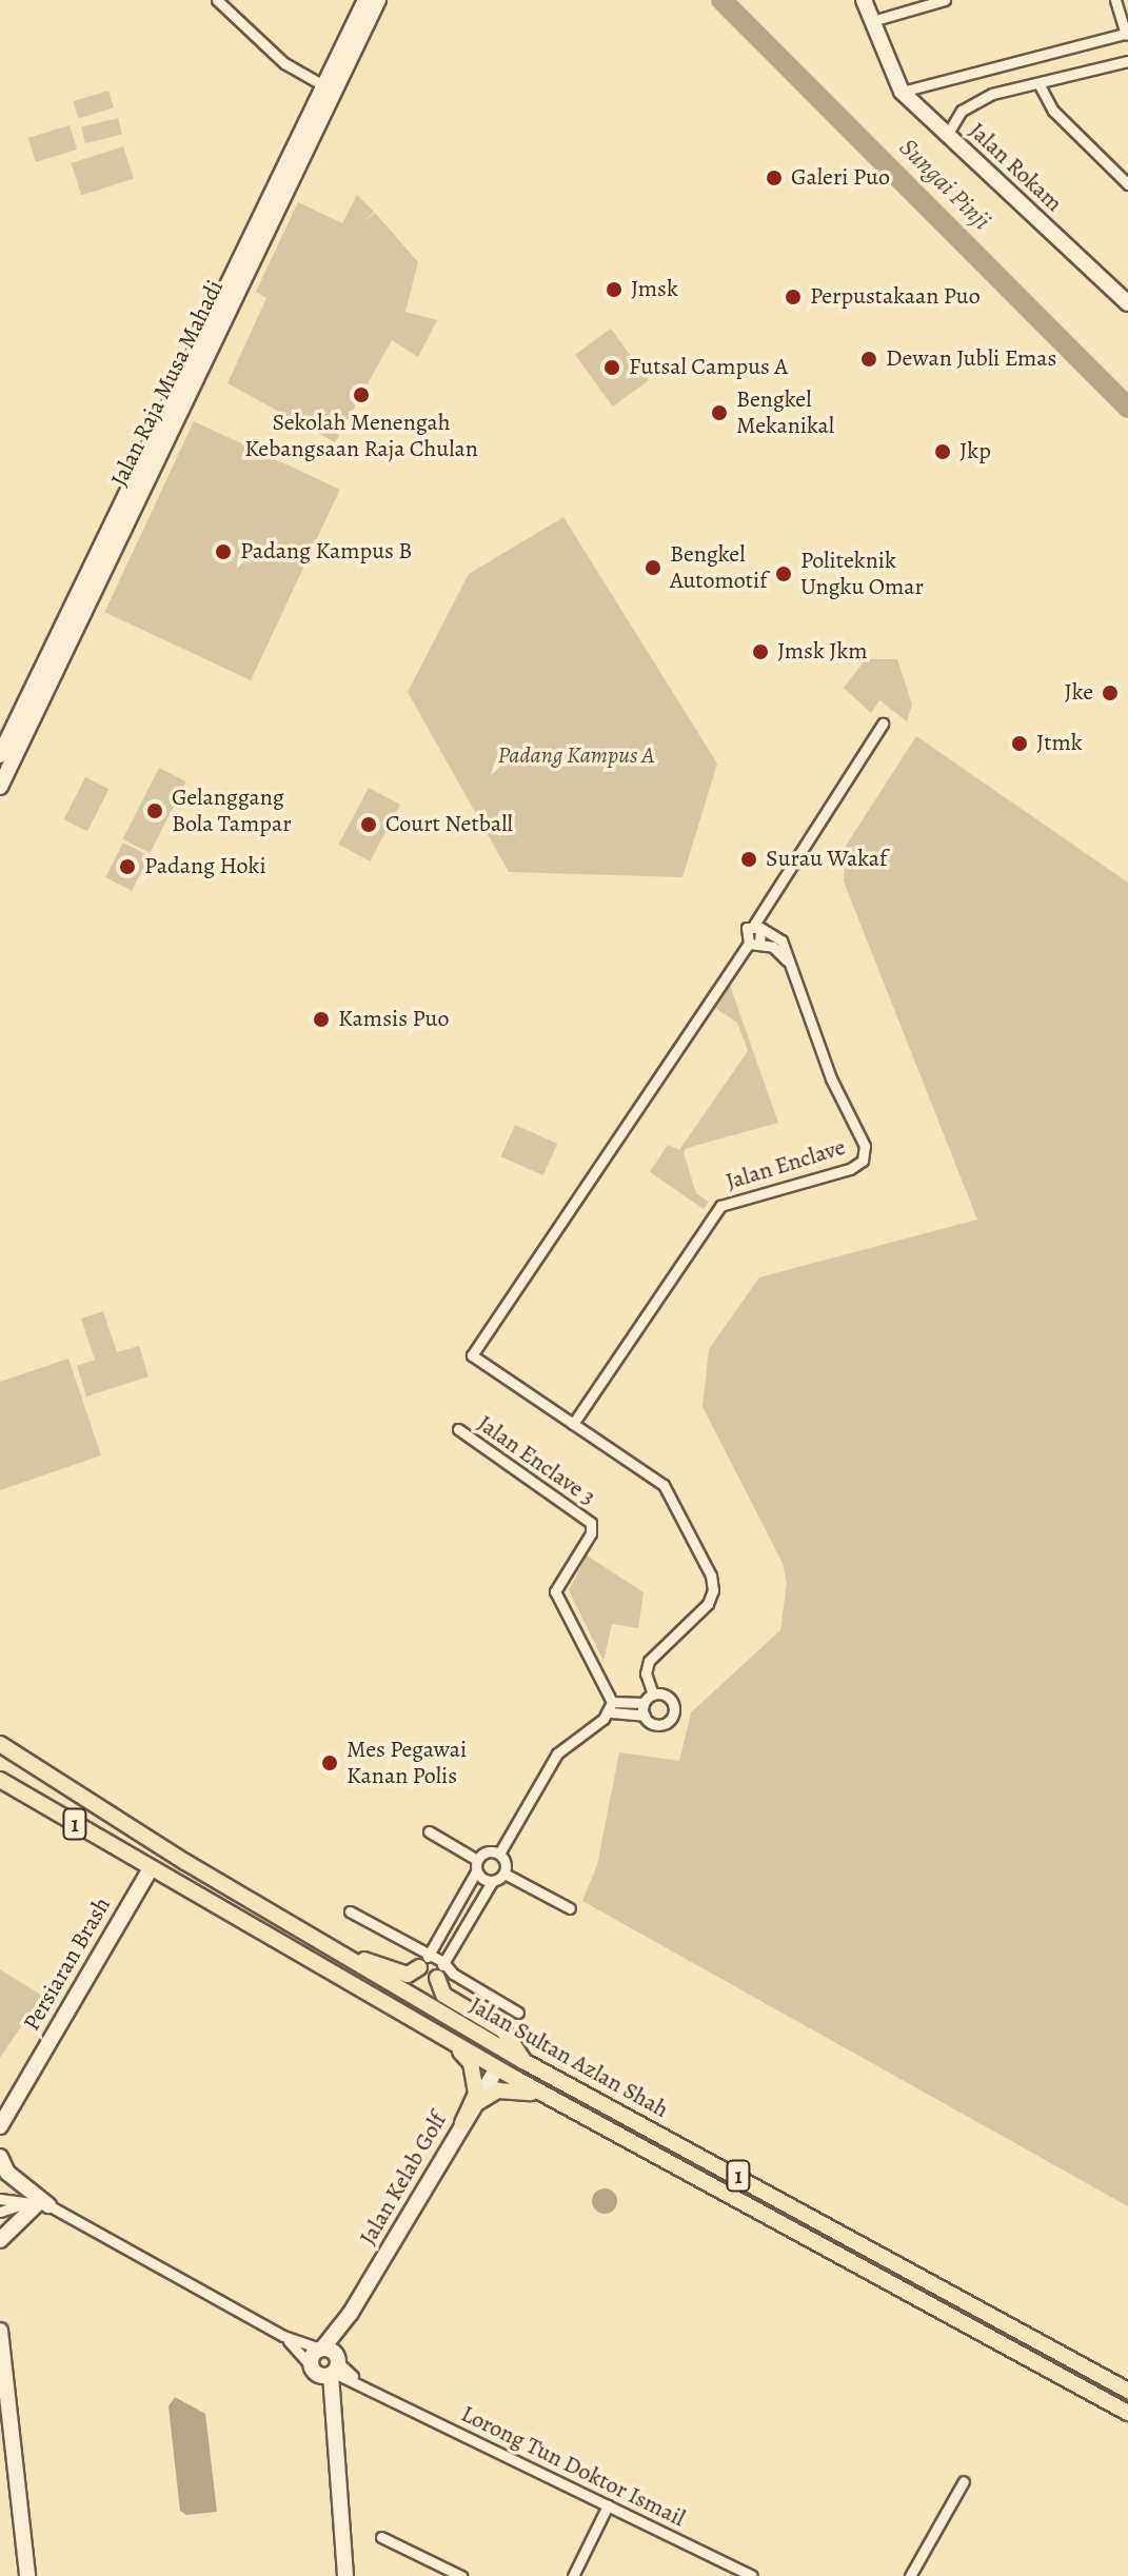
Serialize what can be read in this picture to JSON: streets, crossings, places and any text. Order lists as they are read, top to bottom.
{
  "streets": {
    "main road": [
      "Jalan Rokam",
      "Jalan Raja Musa Mahadi",
      "1",
      "Persiaran Brash",
      "Jalan Sultan Azlan Shah",
      "Jalan Kelab Golf"
    ],
    "street": ["Jalan Enclave", "Jalan Enclave 3", "Lorong Tun Doktor Ismail"]
  },
  "crossings": [
    ["Persiaran Brash", "Jalan Sultan Azlan Shah"],
    ["Jalan Sultan Azlan Shah", "Jalan Kelab Golf"],
    ["Jalan Kelab Golf", "Lorong Tun Doktor Ismail"]
  ],
  "water": ["Sungai Pinji"],
  "parks": ["Padang Kampus A"],
  "places": [
    "Galeri Puo",
    "Jmsk",
    "Perpustakaan Puo",
    "Dewan Jubli Emas",
    "Futsal Campus A",
    "Sekolah Menengah Kebangsaan Raja Chulan",
    "Bengkel Mekanikal",
    "Jkp",
    "Padang Kampus B",
    "Bengkel Automotif",
    "Politeknik Ungku Omar",
    "Jmsk Jkm",
    "Jke",
    "Jtmk",
    "Gelanggang Bola Tampar",
    "Court Netball",
    "Surau Wakaf",
    "Padang Hoki",
    "Kamsis Puo",
    "Mes Pegawai Kanan Polis"
  ]
}
